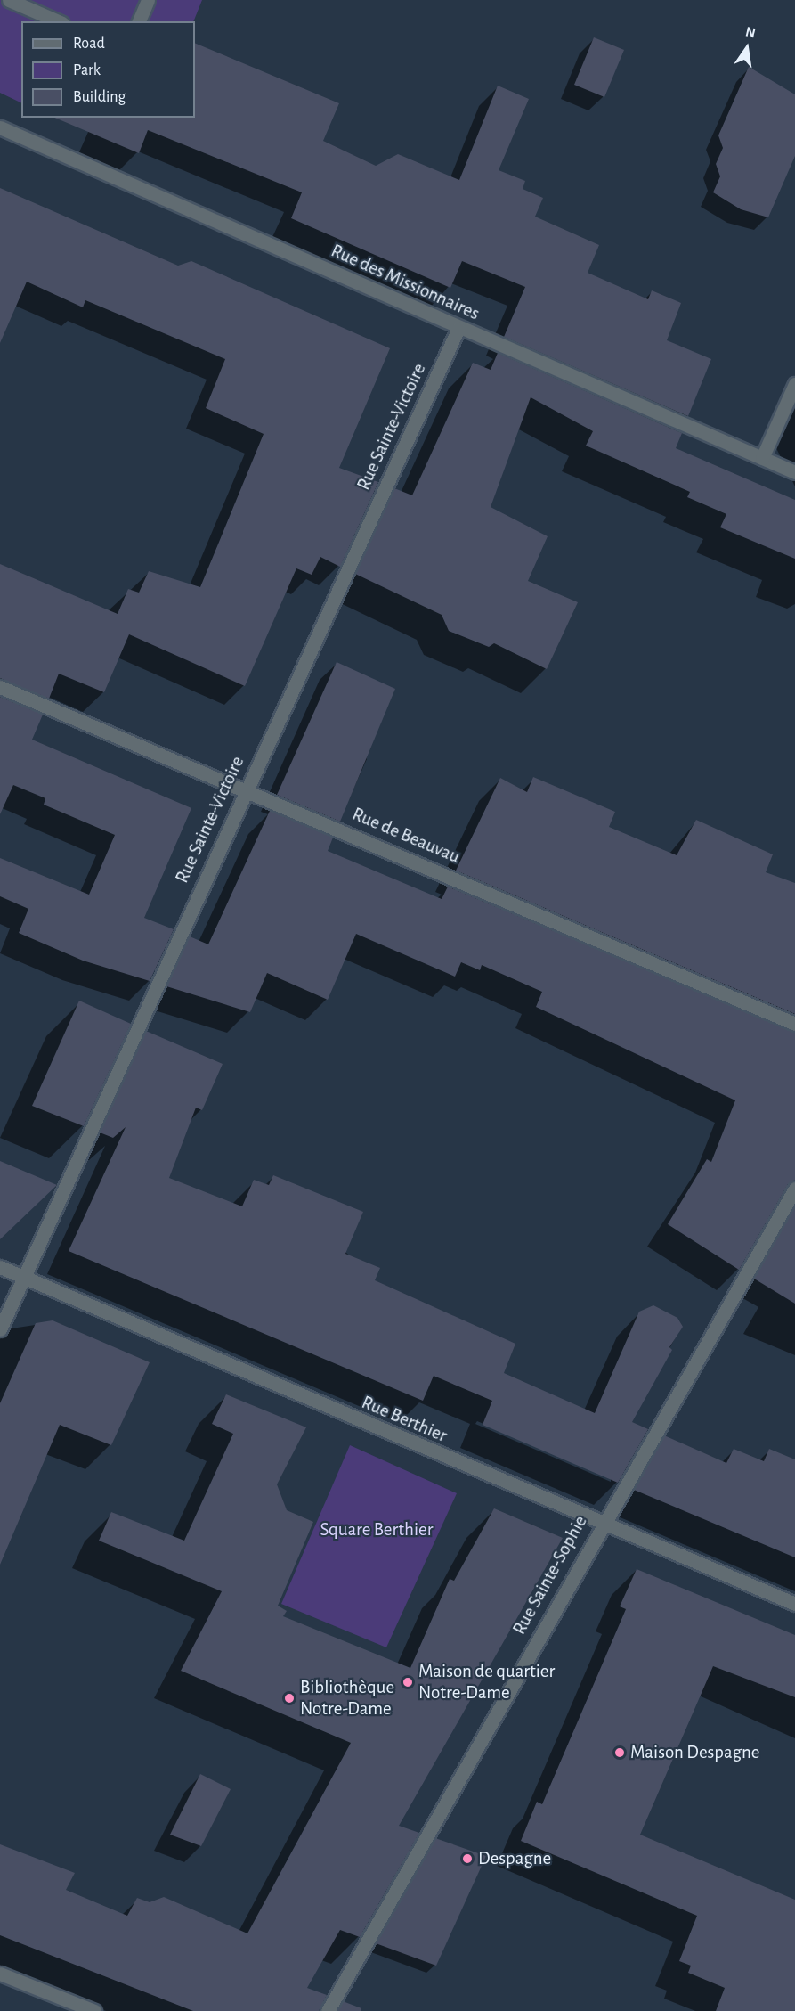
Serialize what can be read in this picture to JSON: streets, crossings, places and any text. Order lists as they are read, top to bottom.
{
  "streets": {
    "street": [
      "Rue des Missionnaires",
      "Rue Sainte-Victoire",
      "Rue de Beauvau",
      "Rue Berthier",
      "Rue Sainte-Sophie"
    ]
  },
  "crossings": [
    ["Rue des Missionnaires", "Rue Sainte-Victoire"],
    ["Rue Sainte-Victoire", "Rue de Beauvau"],
    ["Rue Sainte-Victoire", "Rue Berthier"],
    ["Rue Berthier", "Rue Sainte-Sophie"]
  ],
  "parks": ["Square Berthier"],
  "places": [
    "Maison de quartier Notre-Dame",
    "Bibliothèque Notre-Dame",
    "Maison Despagne",
    "Despagne"
  ],
  "legend": ["Road", "Park", "Building"],
  "north": "top"
}
